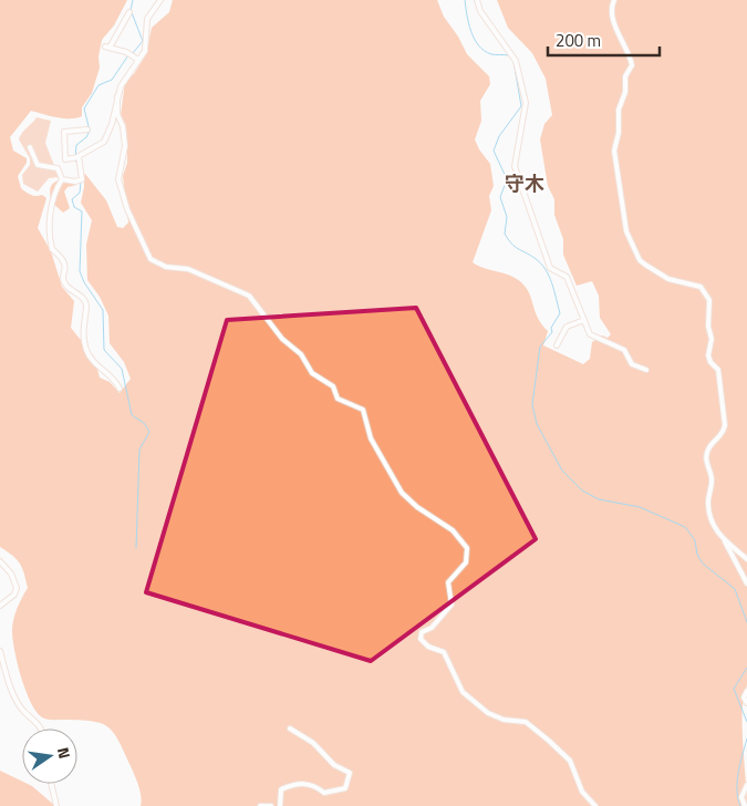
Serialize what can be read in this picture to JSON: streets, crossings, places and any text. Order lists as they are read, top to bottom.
{
  "districts": ["守木"],
  "scale_bar": "200 m",
  "north": "right"
}
